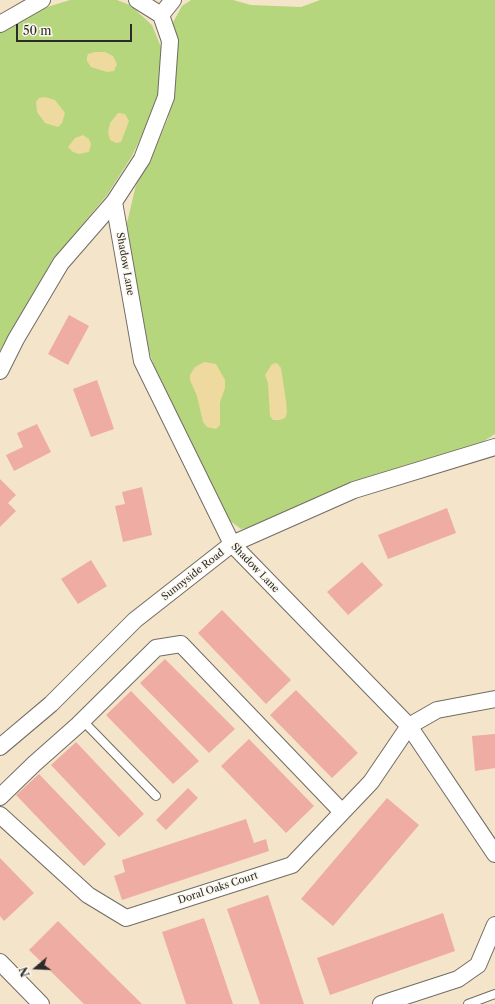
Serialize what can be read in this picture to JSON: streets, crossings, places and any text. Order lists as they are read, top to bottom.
{
  "streets": {
    "street": ["Shadow Lane", "Sunnyside Road", "Doral Oaks Court"]
  },
  "crossings": [
    ["Shadow Lane", "Sunnyside Road"],
    ["Shadow Lane", "Doral Oaks Court"]
  ],
  "scale_bar": "50 m",
  "north": "left"
}
